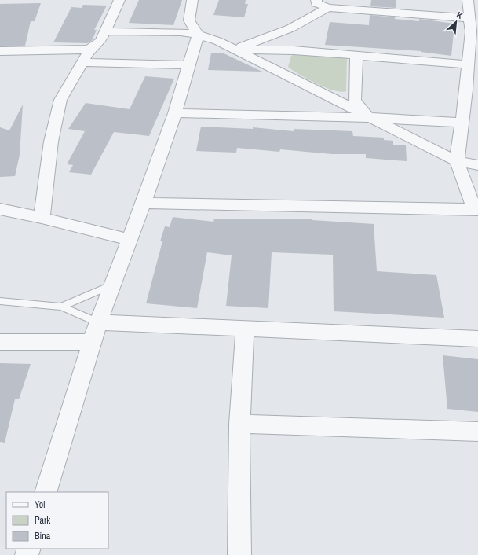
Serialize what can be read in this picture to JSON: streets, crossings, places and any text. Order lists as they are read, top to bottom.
{
  "legend": ["Yol", "Park", "Bina"],
  "north": "top right"
}
